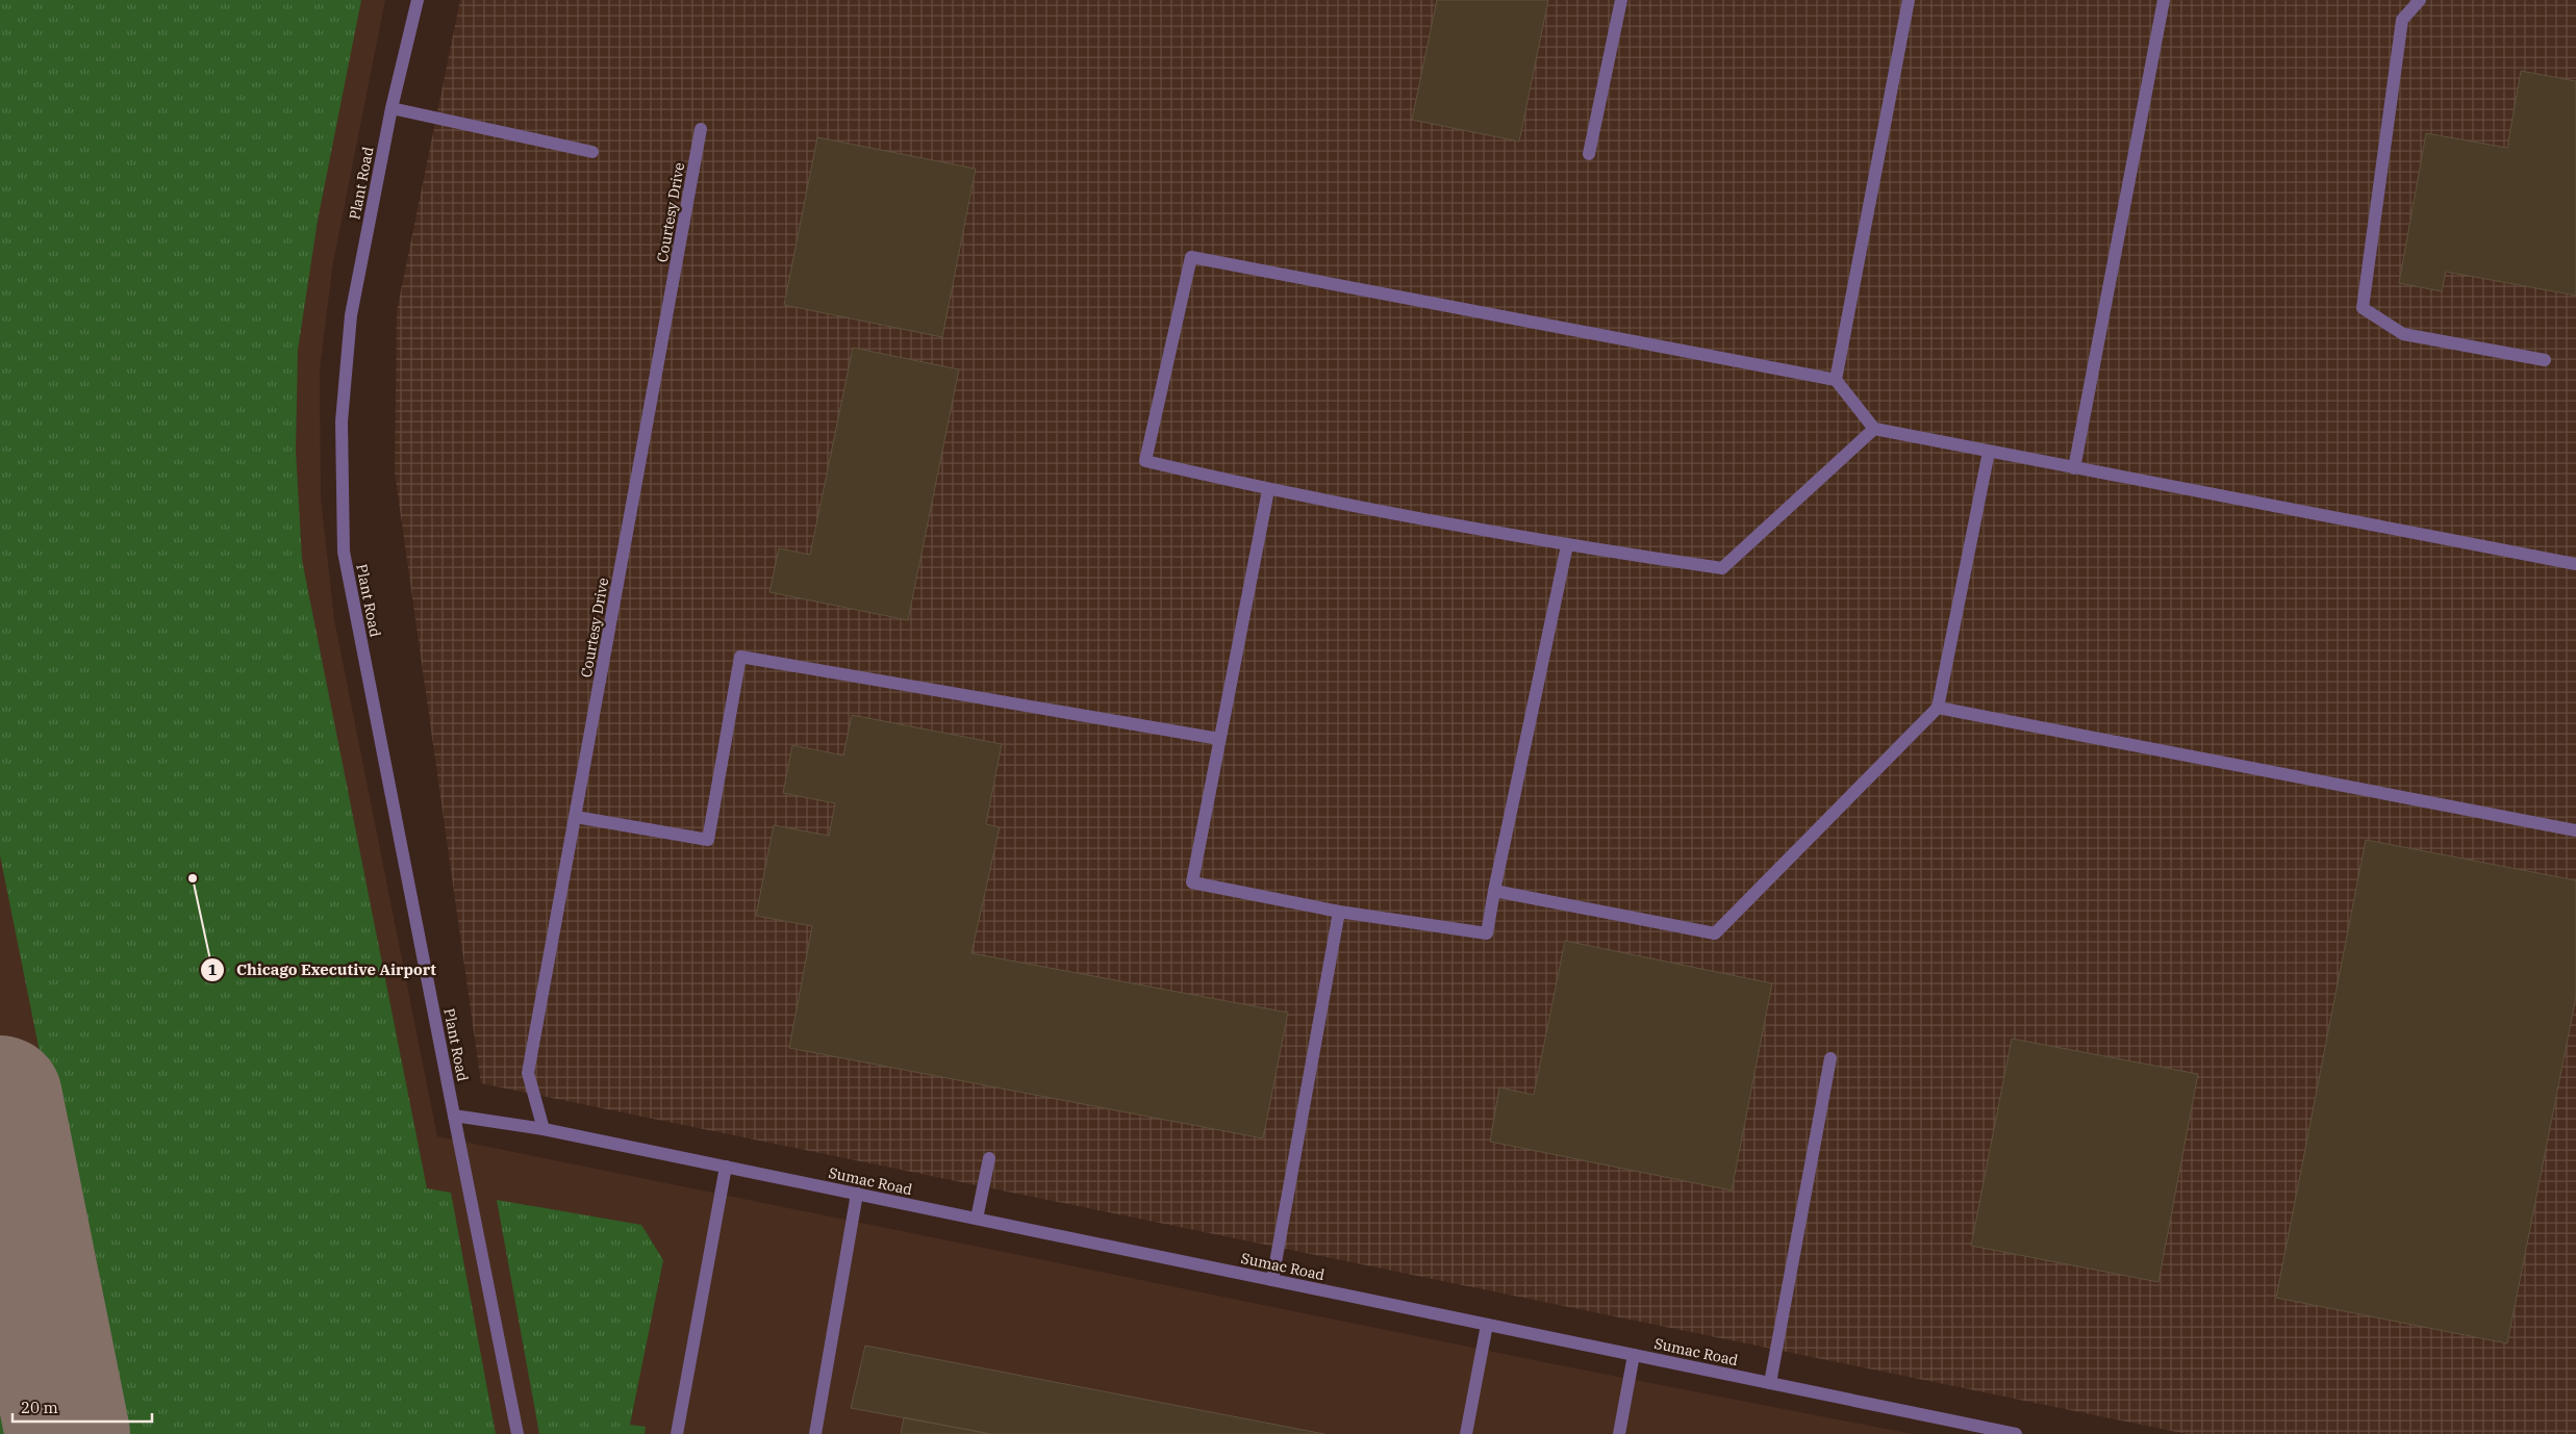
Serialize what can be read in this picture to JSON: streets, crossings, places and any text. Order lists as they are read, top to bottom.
{
  "streets": {
    "street": ["Plant Road", "Courtesy Drive", "Sumac Road"]
  },
  "crossings": [
    ["Courtesy Drive", "Sumac Road"]
  ],
  "places": ["Chicago Executive Airport"],
  "scale_bar": "20 m"
}
